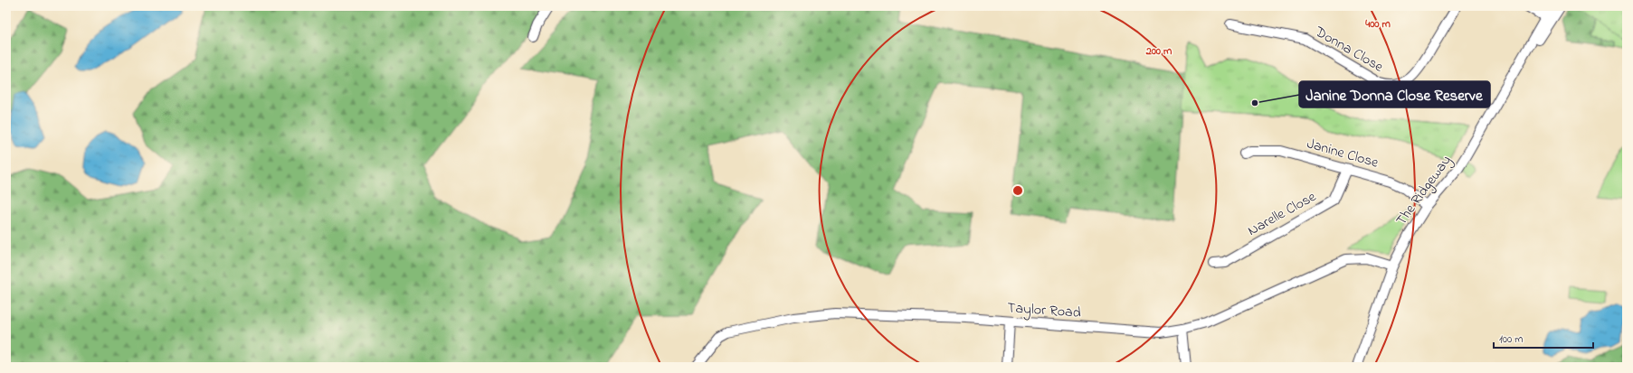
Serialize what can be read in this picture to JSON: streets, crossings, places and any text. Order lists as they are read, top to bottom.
{
  "streets": {
    "street": [
      "Donna Close",
      "Janine Close",
      "The Ridgeway",
      "Narelle Close",
      "Taylor Road"
    ]
  },
  "crossings": [
    ["Janine Close", "The Ridgeway"],
    ["Janine Close", "Narelle Close"],
    ["The Ridgeway", "Taylor Road"]
  ],
  "places": ["Janine Donna Close Reserve"],
  "scale_bar": "100 m",
  "rings": ["400 m", "200 m"]
}
